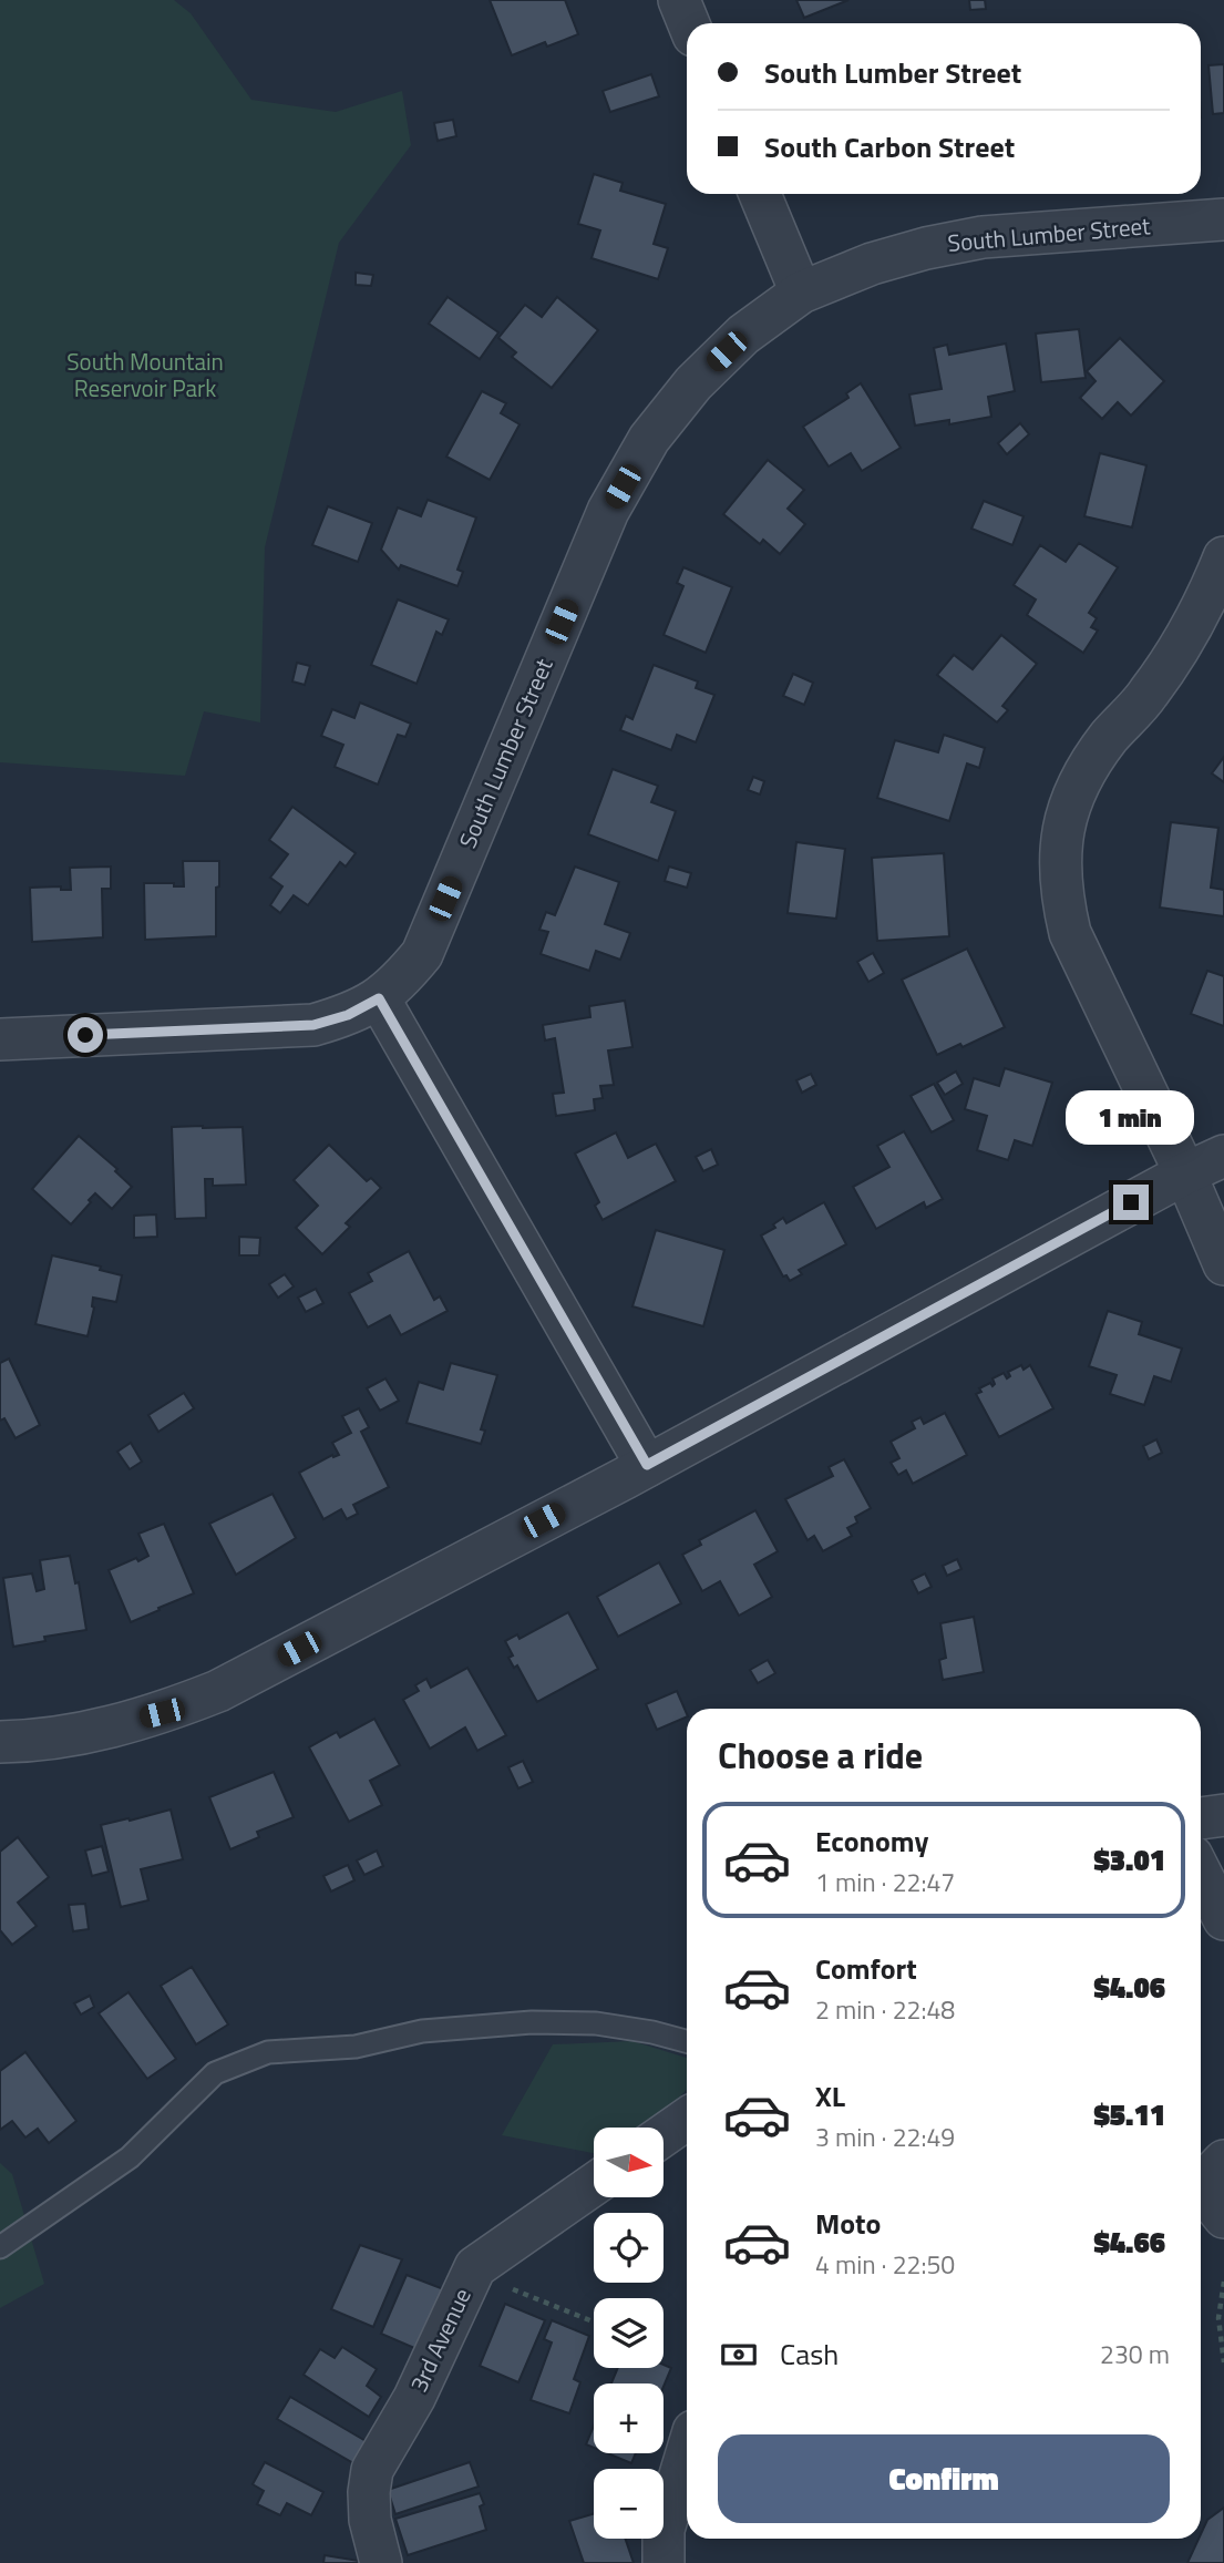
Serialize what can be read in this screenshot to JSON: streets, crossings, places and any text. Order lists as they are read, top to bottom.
{
  "streets": {
    "street": ["South Lumber Street", "3rd Avenue"]
  },
  "parks": ["South Mountain Reservoir Park"],
  "north": "right",
  "page": {
    "banner": ["South Lumber Street", "South Carbon Street"],
    "bubble": "1 min",
    "heading": "Choose a ride",
    "list": [
      {
        "name": "Economy",
        "note": "1 min · 22:47",
        "value": "$3.01"
      },
      {
        "name": "Comfort",
        "note": "2 min · 22:48",
        "value": "$4.06"
      },
      {
        "name": "XL",
        "note": "3 min · 22:49",
        "value": "$5.11"
      },
      {
        "name": "Moto",
        "note": "4 min · 22:50",
        "value": "$4.66"
      }
    ],
    "map_buttons": ["+", "−"],
    "pay": ["Cash", "230 m"],
    "buttons": "Confirm"
  }
}
